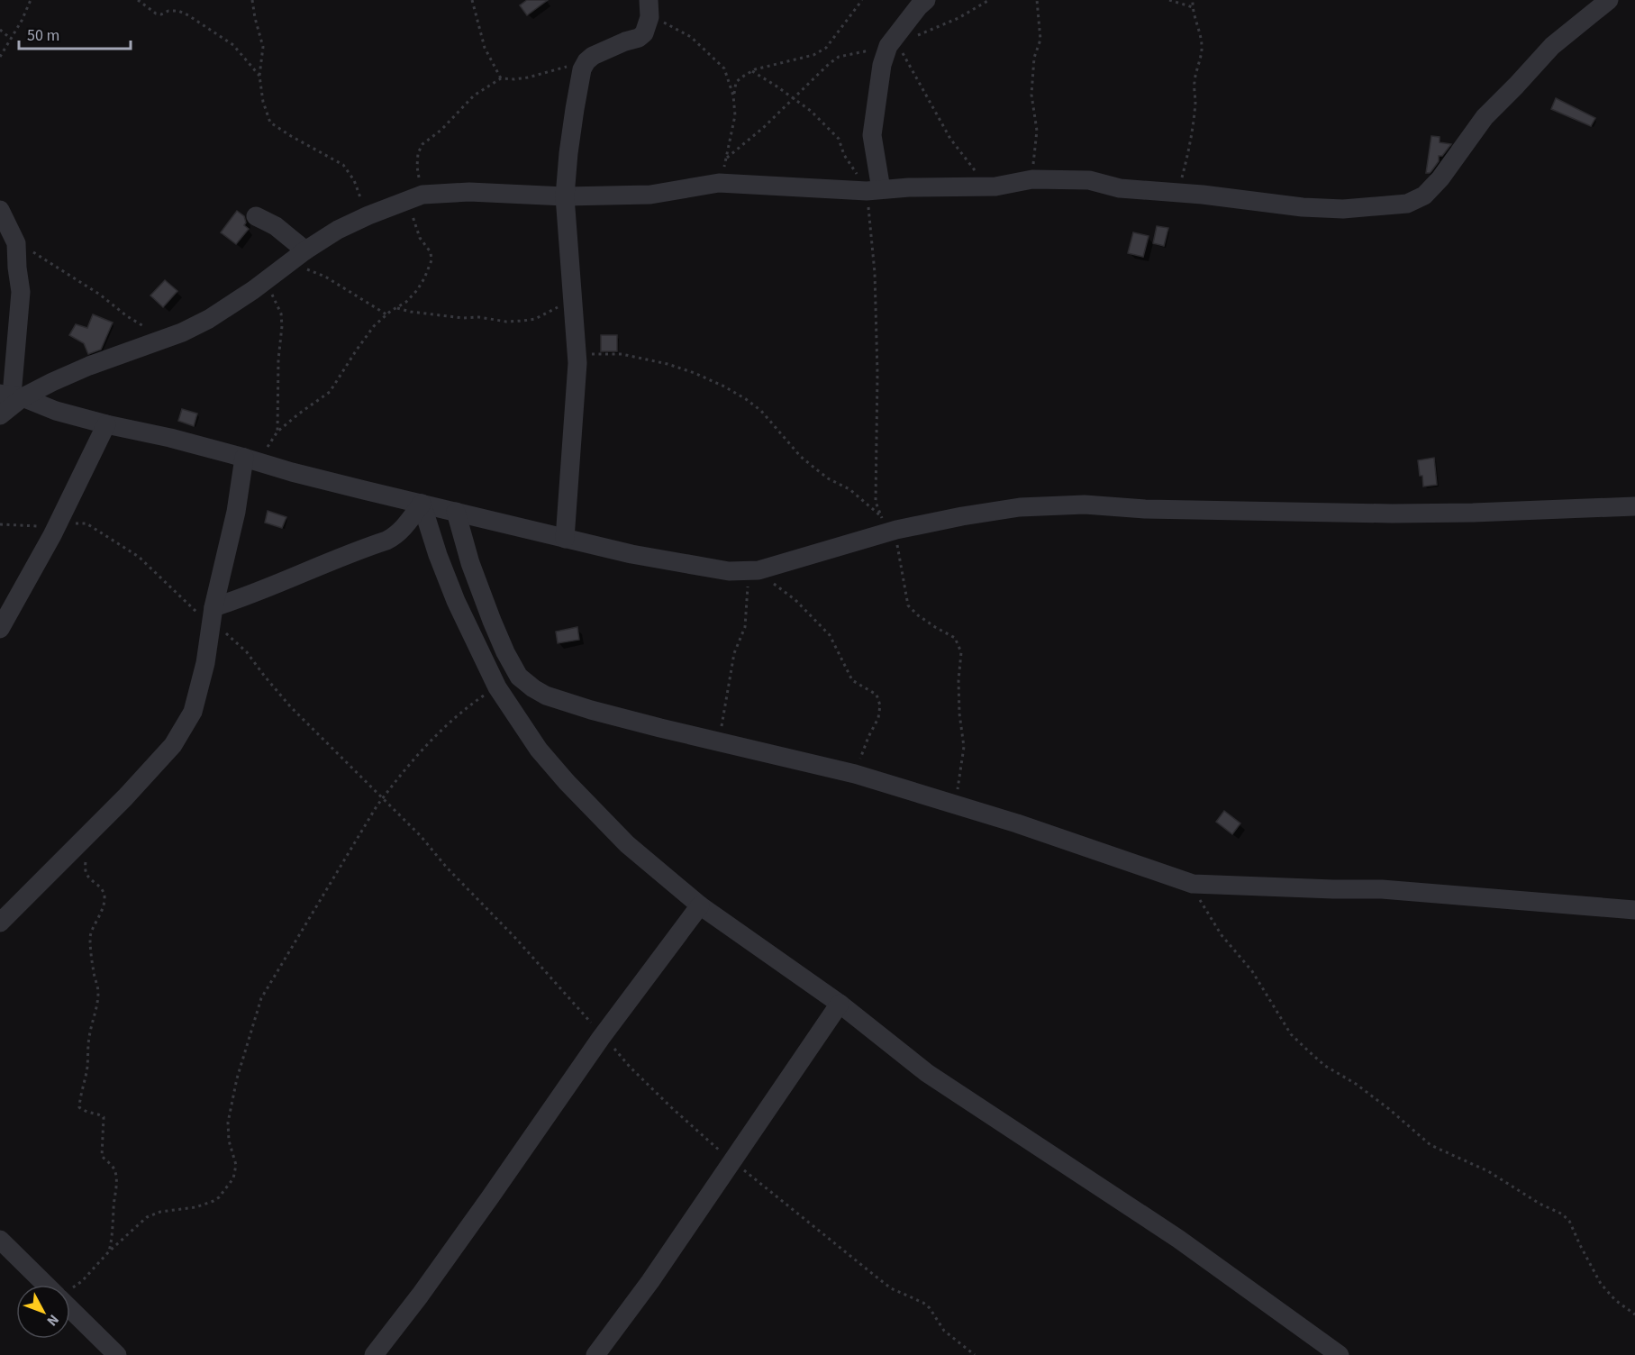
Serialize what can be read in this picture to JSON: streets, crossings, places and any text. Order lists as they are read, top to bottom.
{
  "scale_bar": "50 m",
  "north": "bottom right"
}
